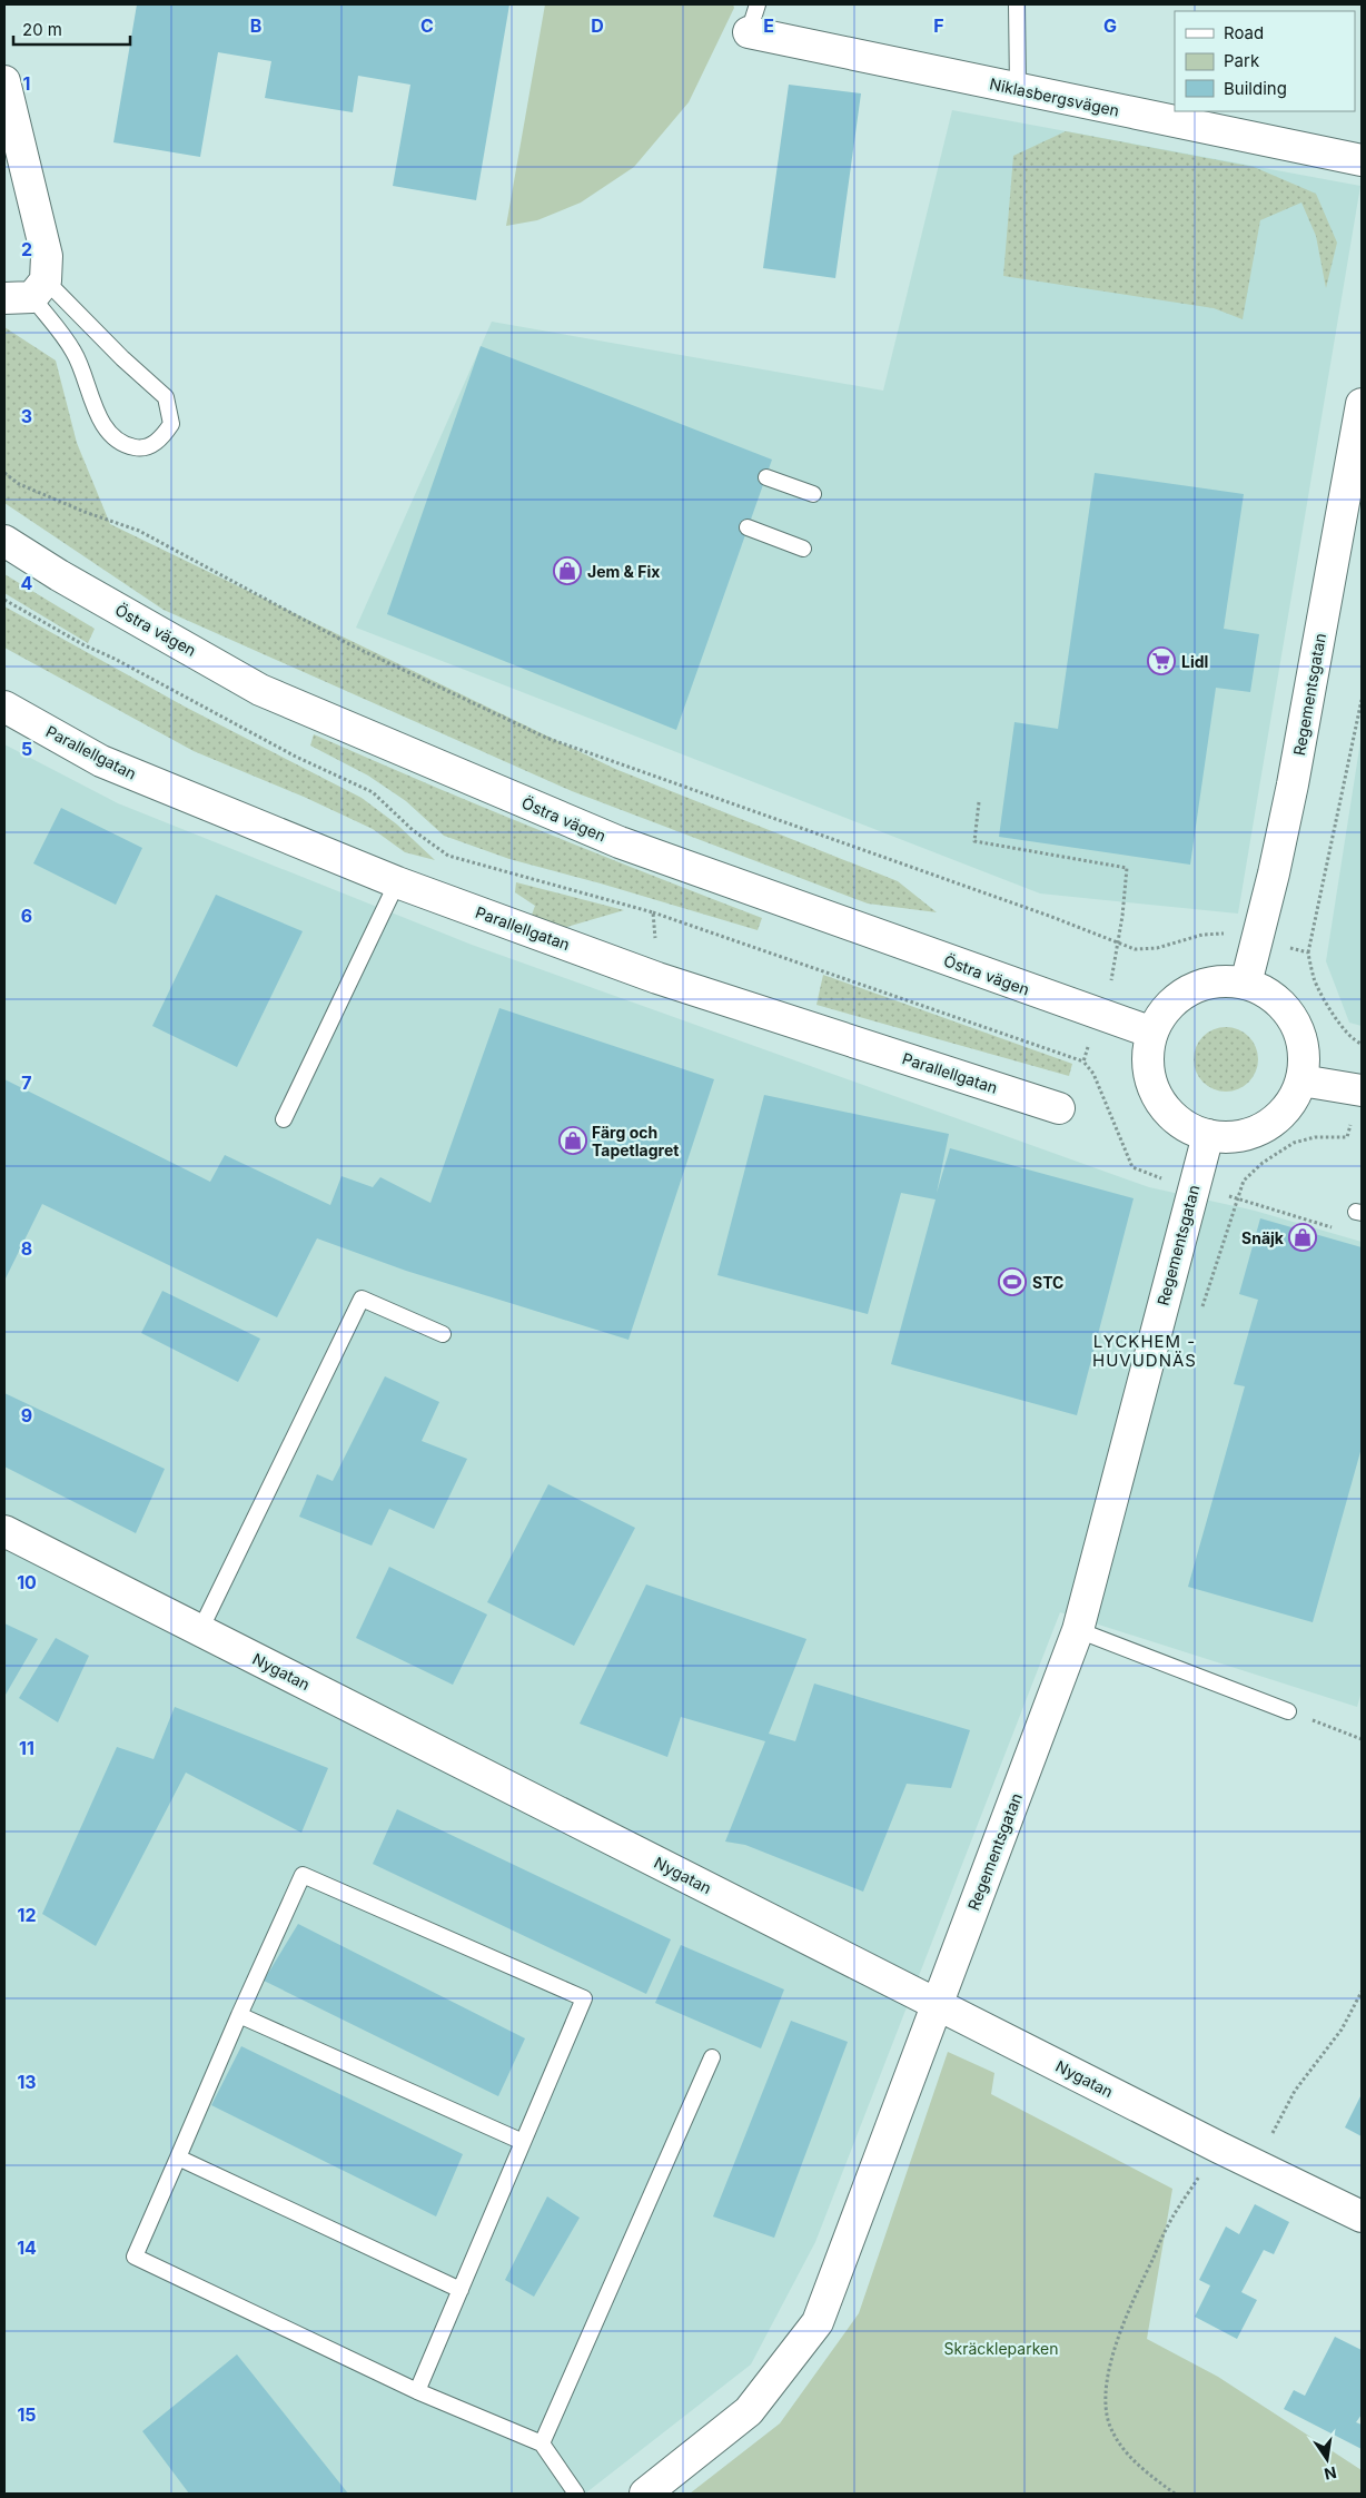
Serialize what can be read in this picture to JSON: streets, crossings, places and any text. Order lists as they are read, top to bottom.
{
  "streets": {
    "street": [
      "Niklasbergsvägen",
      "Östra vägen",
      "Regementsgatan",
      "Parallellgatan",
      "Nygatan"
    ]
  },
  "crossings": [
    ["Östra vägen", "Regementsgatan"],
    ["Regementsgatan", "Nygatan"]
  ],
  "districts": ["LYCKHEM - HUVUDNÄS"],
  "parks": ["Skräckleparken"],
  "places": {
    "shop": ["Jem & Fix", "Färg och Tapetlagret", "Snäjk"],
    "supermarket": ["Lidl"],
    "sports": ["STC"]
  },
  "legend": ["Road", "Park", "Building"],
  "scale_bar": "20 m",
  "north": "bottom",
  "grid": {
    "columns": [
      "B",
      "C",
      "D",
      "E",
      "F",
      "G"
    ],
    "rows": [
      "1",
      "2",
      "3",
      "4",
      "5",
      "6",
      "7",
      "8",
      "9",
      "10",
      "11",
      "12",
      "13",
      "14",
      "15"
    ]
  }
}
